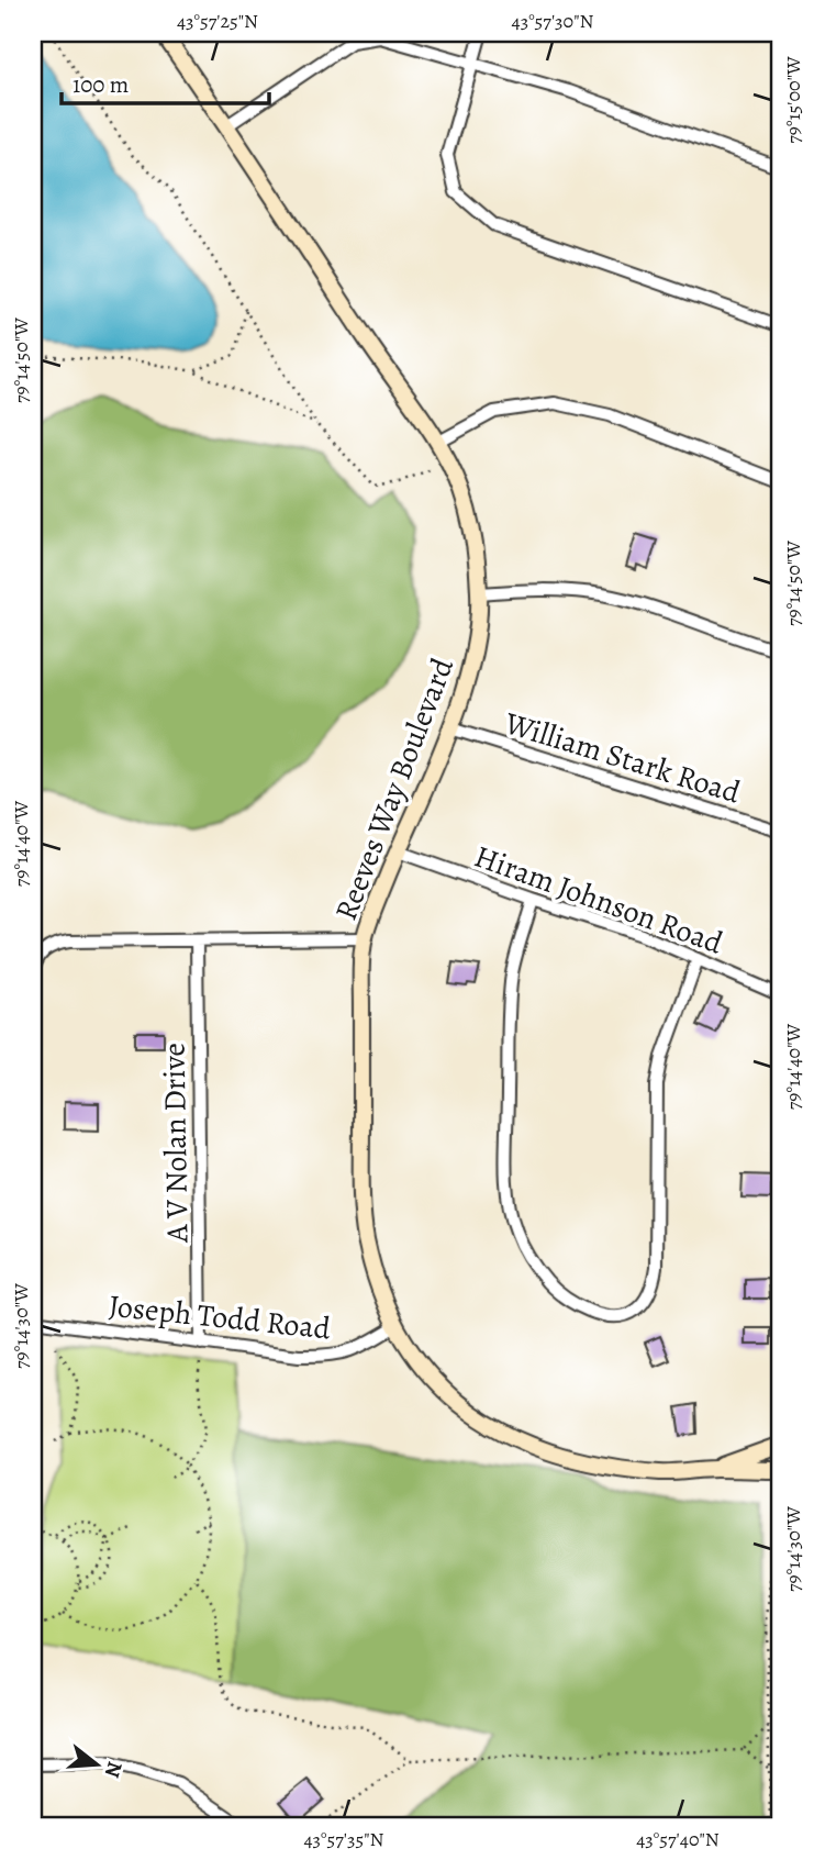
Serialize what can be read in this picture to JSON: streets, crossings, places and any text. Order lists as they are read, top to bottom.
{
  "streets": {
    "street": [
      "William Stark Road",
      "Reeves Way Boulevard",
      "Hiram Johnson Road",
      "A V Nolan Drive",
      "Joseph Todd Road"
    ]
  },
  "crossings": [
    ["William Stark Road", "Reeves Way Boulevard"],
    ["Reeves Way Boulevard", "Hiram Johnson Road"],
    ["Reeves Way Boulevard", "Joseph Todd Road"],
    ["A V Nolan Drive", "Joseph Todd Road"]
  ],
  "scale_bar": "100 m",
  "north": "right",
  "coordinates": [
    "43°57'25\"N",
    "43°57'30\"N",
    "79°15'00\"W",
    "79°14'50\"W",
    "79°14'40\"W",
    "79°14'30\"W",
    "43°57'35\"N",
    "43°57'40\"N"
  ]
}
